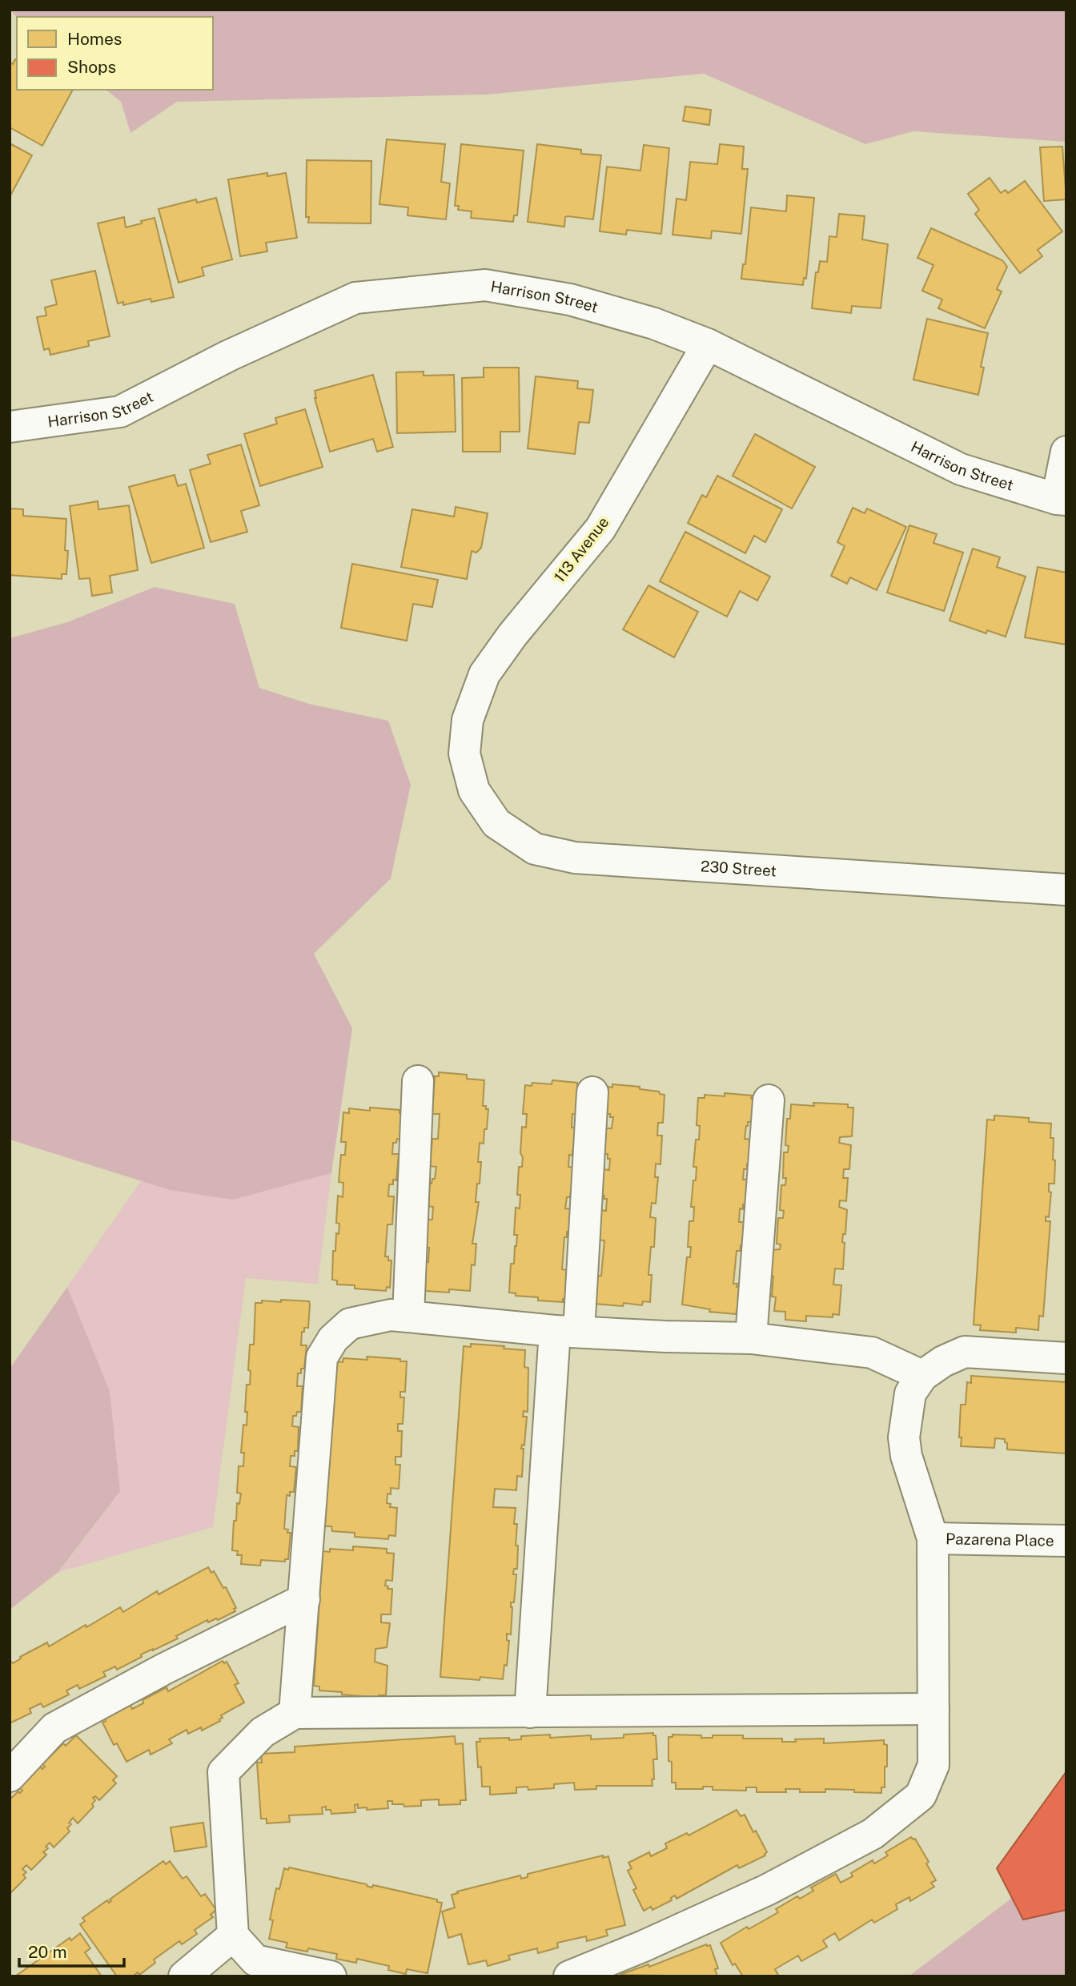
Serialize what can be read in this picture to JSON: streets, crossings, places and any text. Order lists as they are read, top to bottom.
{
  "streets": {
    "street": [
      "Harrison Street",
      "113 Avenue",
      "230 Street",
      "Pazarena Place"
    ]
  },
  "crossings": [
    ["Harrison Street", "113 Avenue"],
    ["113 Avenue", "230 Street"]
  ],
  "legend": ["Homes", "Shops"],
  "scale_bar": "20 m"
}
